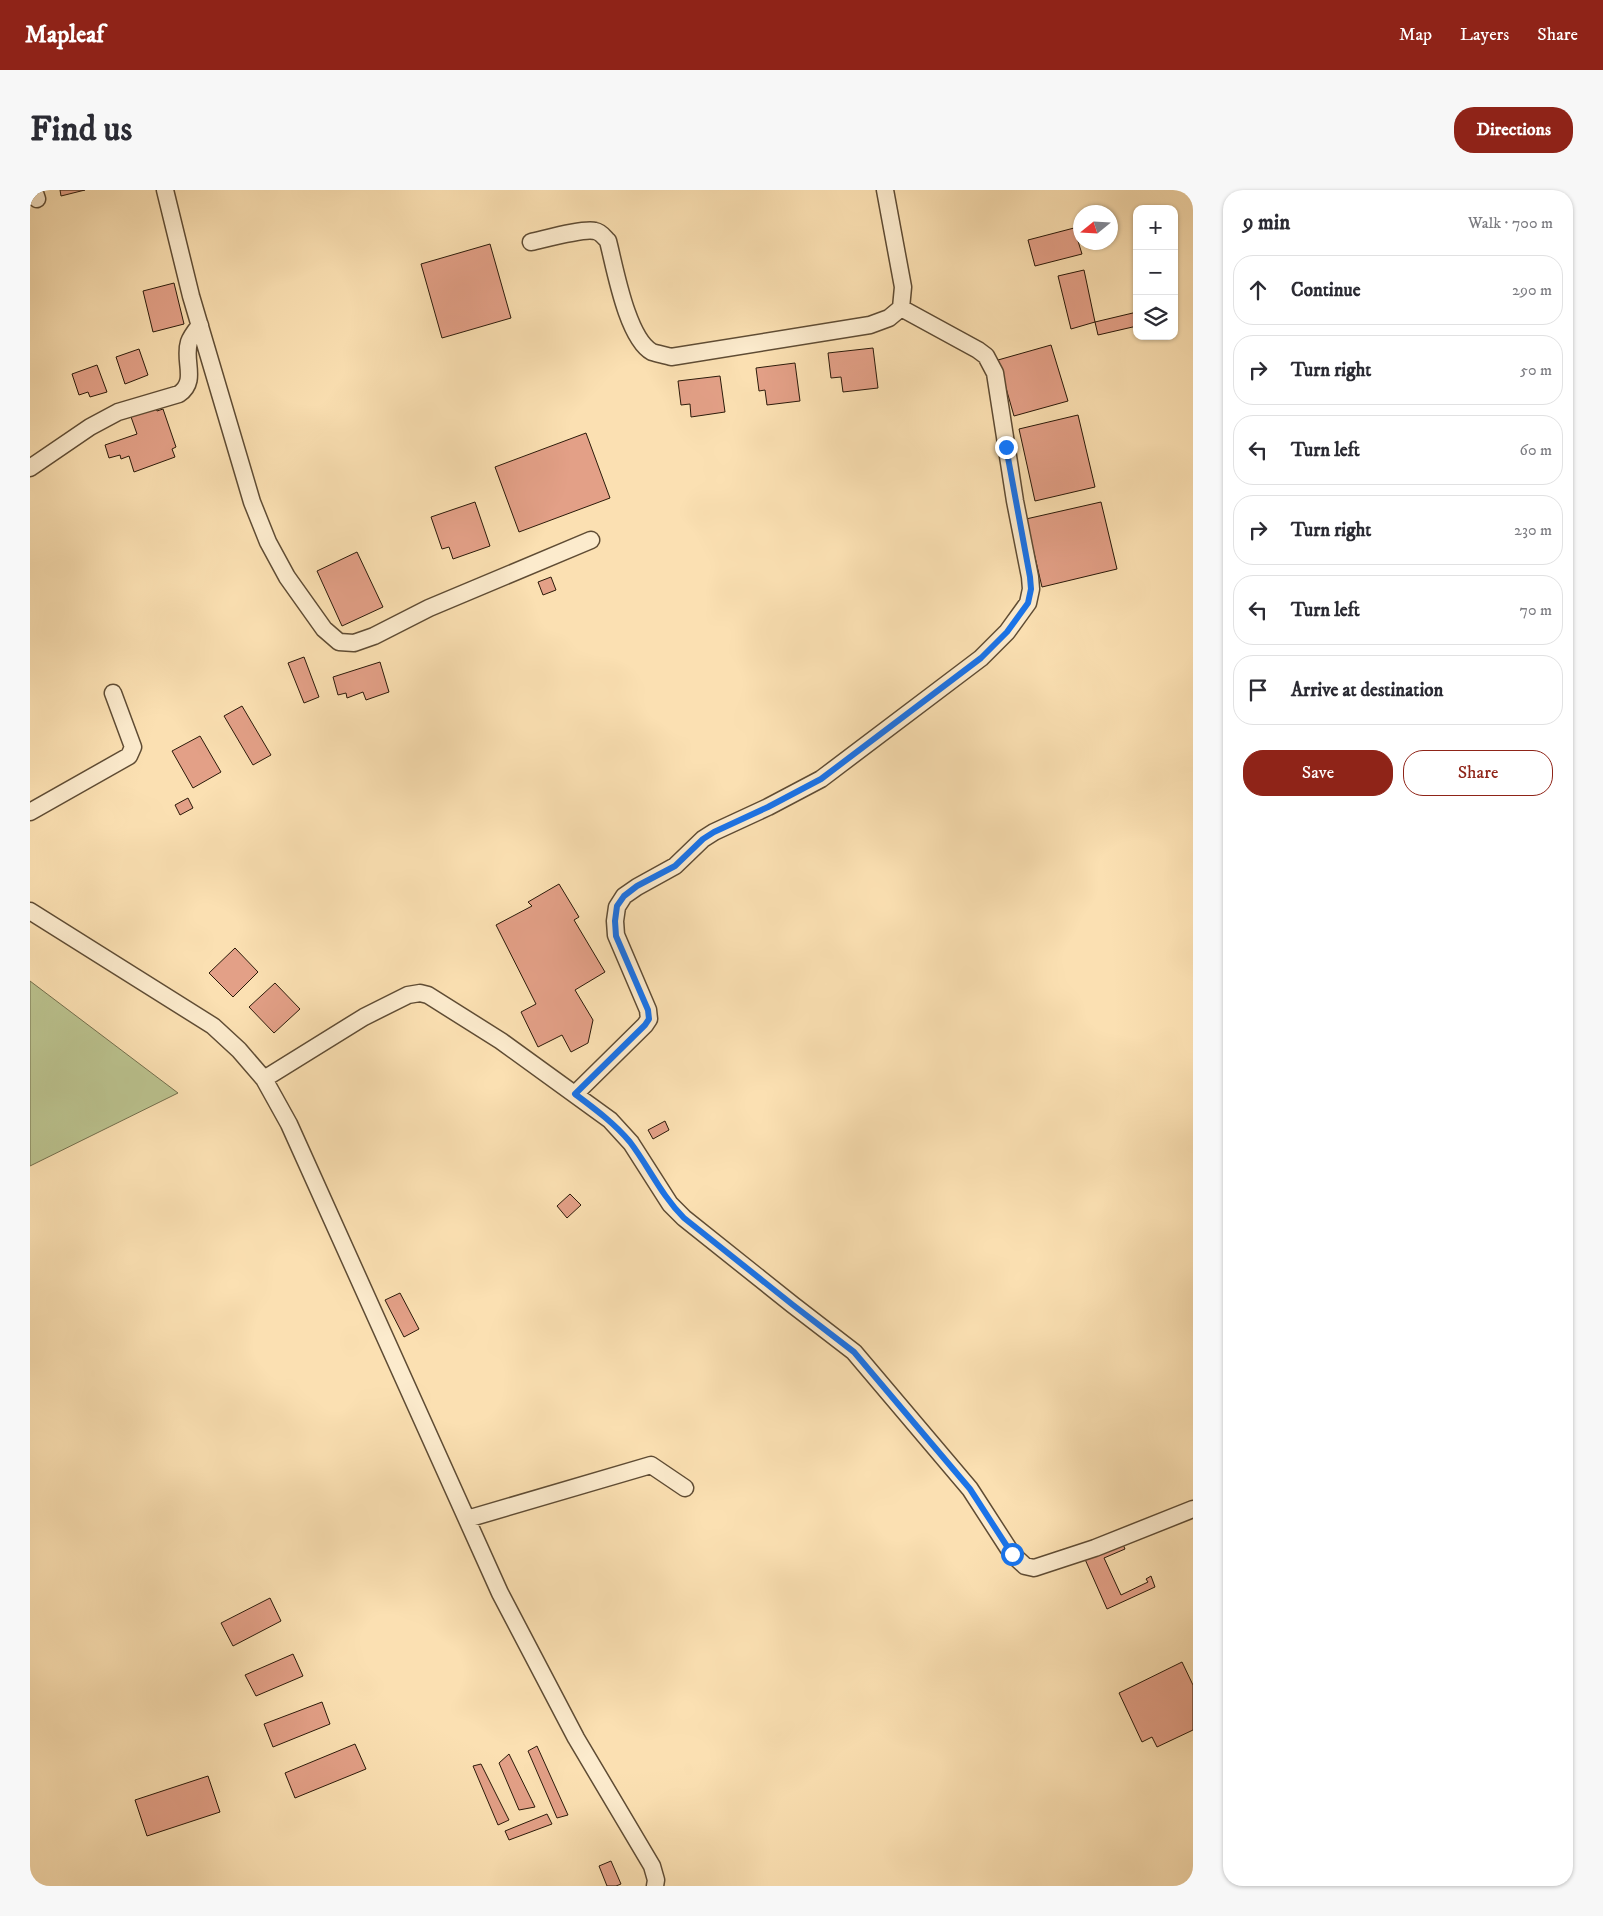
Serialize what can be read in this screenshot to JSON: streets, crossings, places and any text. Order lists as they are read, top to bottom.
{
  "north": "left",
  "page": {
    "header": "Mapleaf",
    "nav": ["Map", "Layers", "Share"],
    "buttons": [
      "Directions",
      ["Save", "Share"]
    ],
    "title": "Find us",
    "heading": ["9 min", "Walk · 700 m"],
    "map_buttons": ["+", "−"],
    "list": [
      ["Continue", "290 m"],
      ["Turn right", "50 m"],
      ["Turn left", "60 m"],
      ["Turn right", "230 m"],
      ["Turn left", "70 m"],
      "Arrive at destination"
    ]
  }
}
